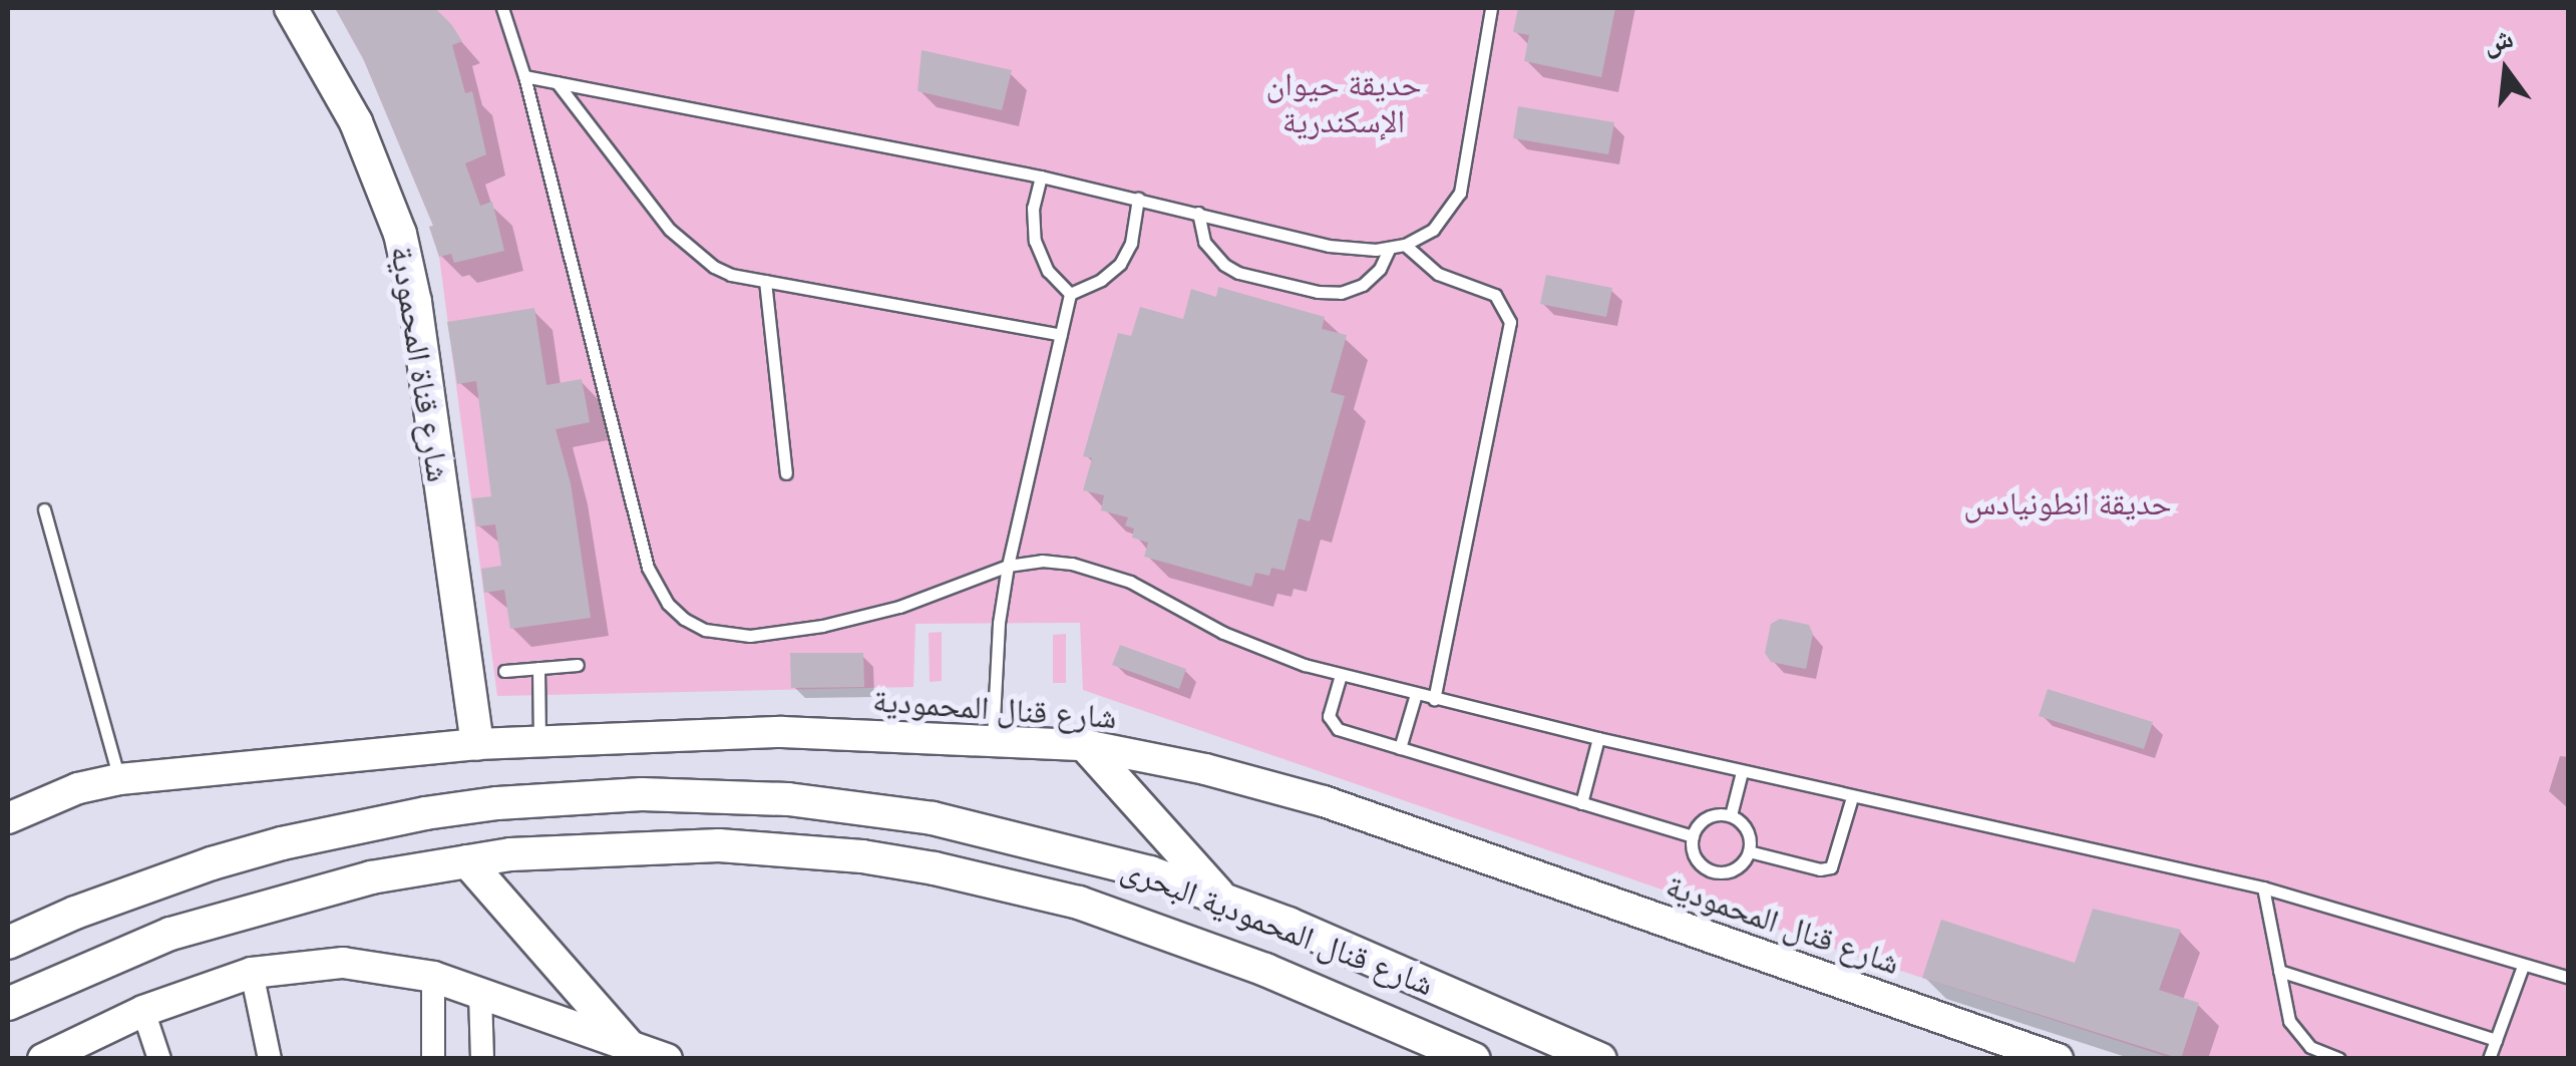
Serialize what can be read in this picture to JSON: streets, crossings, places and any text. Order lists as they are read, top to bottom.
{
  "streets": {
    "main road": ["شارع قناة المحمودية", "شارع قنال المحمودية البحرى"],
    "street": ["شارع قنال المحمودية"]
  },
  "crossings": [
    ["شارع قناة المحمودية", "شارع قنال المحمودية"]
  ],
  "parks": ["حديقة حيوان الإسكندرية", "حديقة انطونيادس"],
  "north": "top"
}
